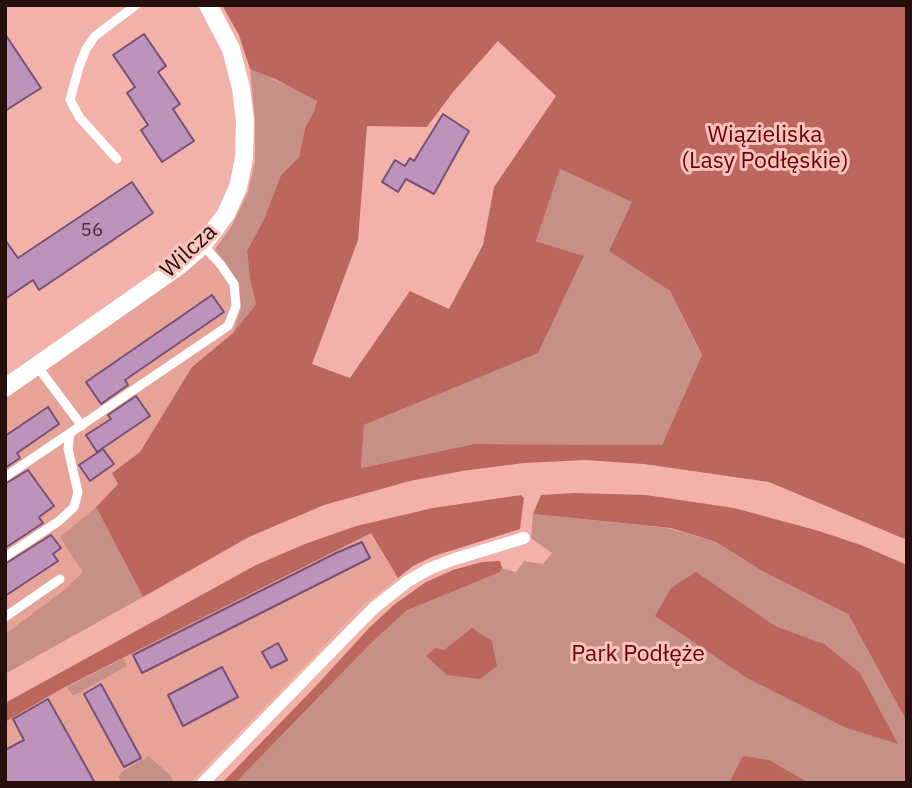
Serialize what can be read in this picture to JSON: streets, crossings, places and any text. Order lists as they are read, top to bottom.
{
  "streets": {
    "street": ["Wilcza"]
  },
  "parks": ["Wiązieliska (Lasy Podłęskie)", "Park Podłęże"],
  "house_numbers": ["56"]
}
